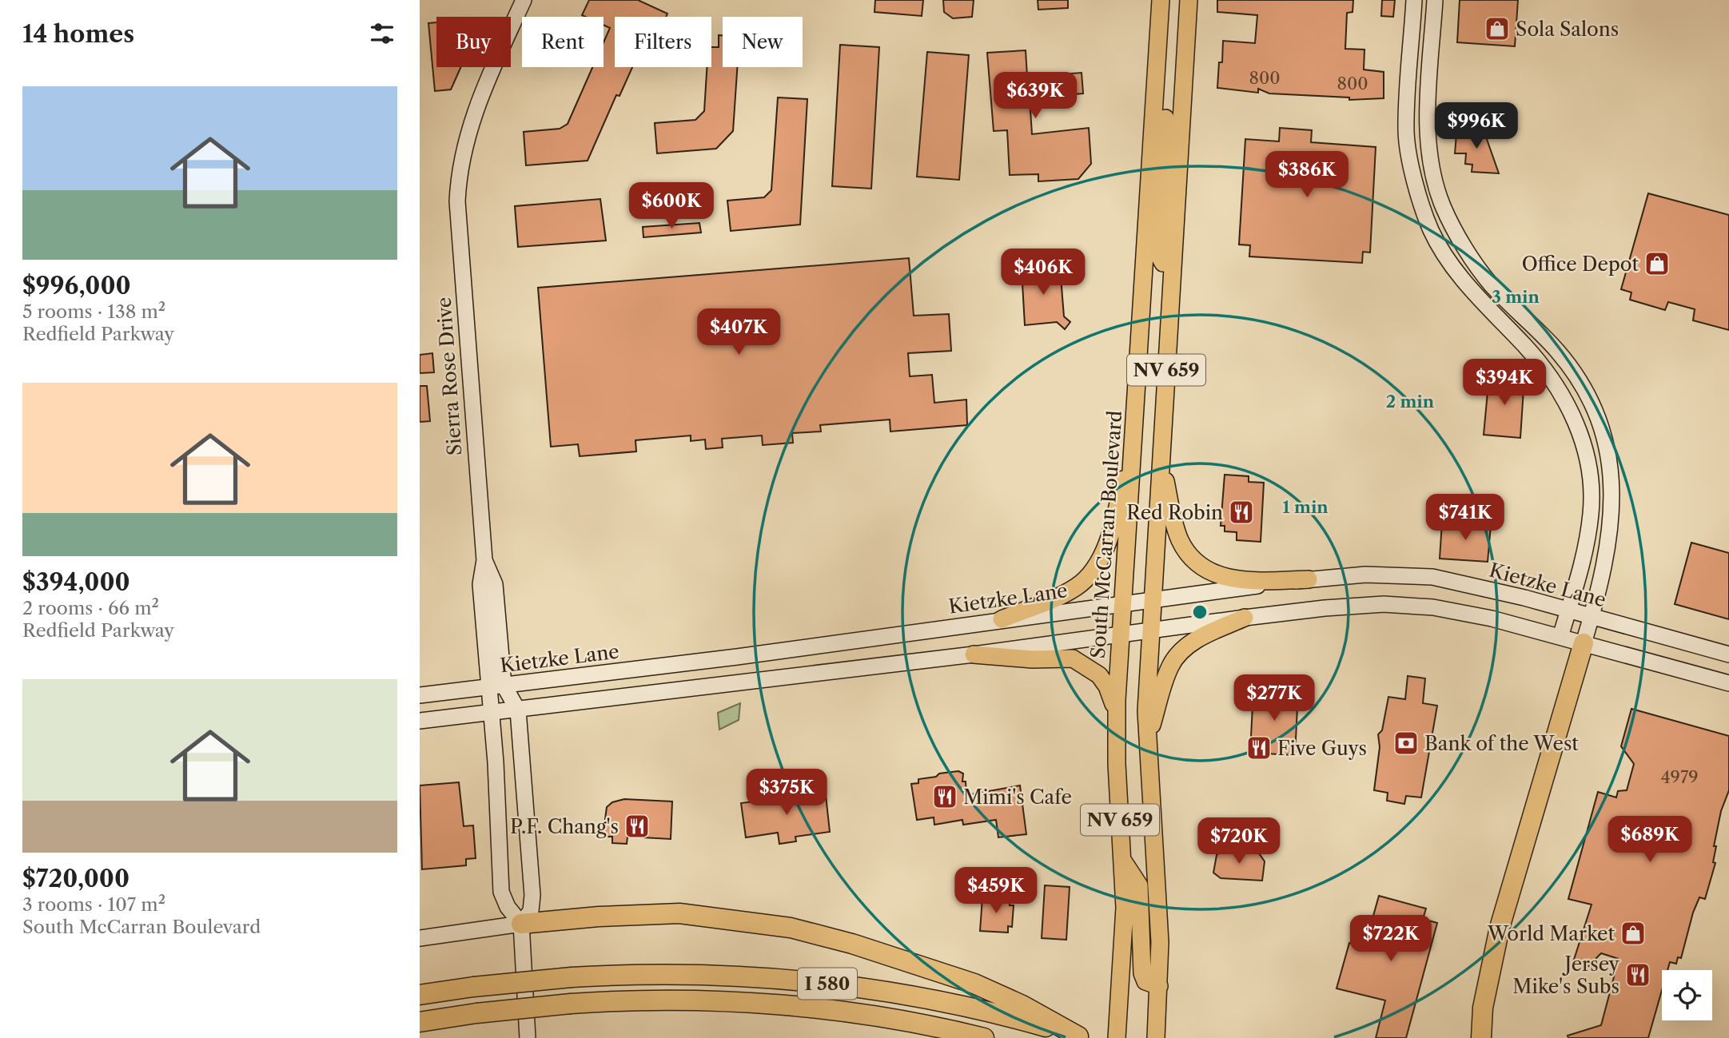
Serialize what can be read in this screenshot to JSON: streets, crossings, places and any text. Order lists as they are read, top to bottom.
{
  "streets": {
    "highway": ["I 580"],
    "main road": [
      "NV 659",
      "Sierra Rose Drive",
      "South McCarran Boulevard",
      "Kietzke Lane"
    ]
  },
  "crossings": [
    ["NV 659", "Kietzke Lane"],
    ["Sierra Rose Drive", "Kietzke Lane"],
    ["South McCarran Boulevard", "Kietzke Lane"]
  ],
  "places": {
    "shop": ["Sola Salons", "Office Depot", "World Market"],
    "restaurant": [
      "Red Robin",
      "Five Guys",
      "Mimi's Cafe",
      "P.F. Chang's",
      "Jersey Mike's Subs"
    ],
    "bank": ["Bank of the West"]
  },
  "house_numbers": ["800", "800", "4979"],
  "page": {
    "heading": "14 homes",
    "chip": [
      "Buy",
      "Rent",
      "Filters",
      "New"
    ],
    "list": [
      {
        "name": "$996,000",
        "note": "5 rooms · 138 m² · Redfield Parkway"
      },
      {
        "name": "$394,000",
        "note": "2 rooms · 66 m² · Redfield Parkway"
      },
      {
        "name": "$720,000",
        "note": "3 rooms · 107 m² · South McCarran Boulevard"
      }
    ],
    "price": [
      "$639K",
      "$996K",
      "$386K",
      "$600K",
      "$406K",
      "$407K",
      "$394K",
      "$741K",
      "$277K",
      "$375K",
      "$689K",
      "$720K",
      "$459K",
      "$722K"
    ]
  },
  "rings": ["3 min", "2 min", "1 min"]
}
